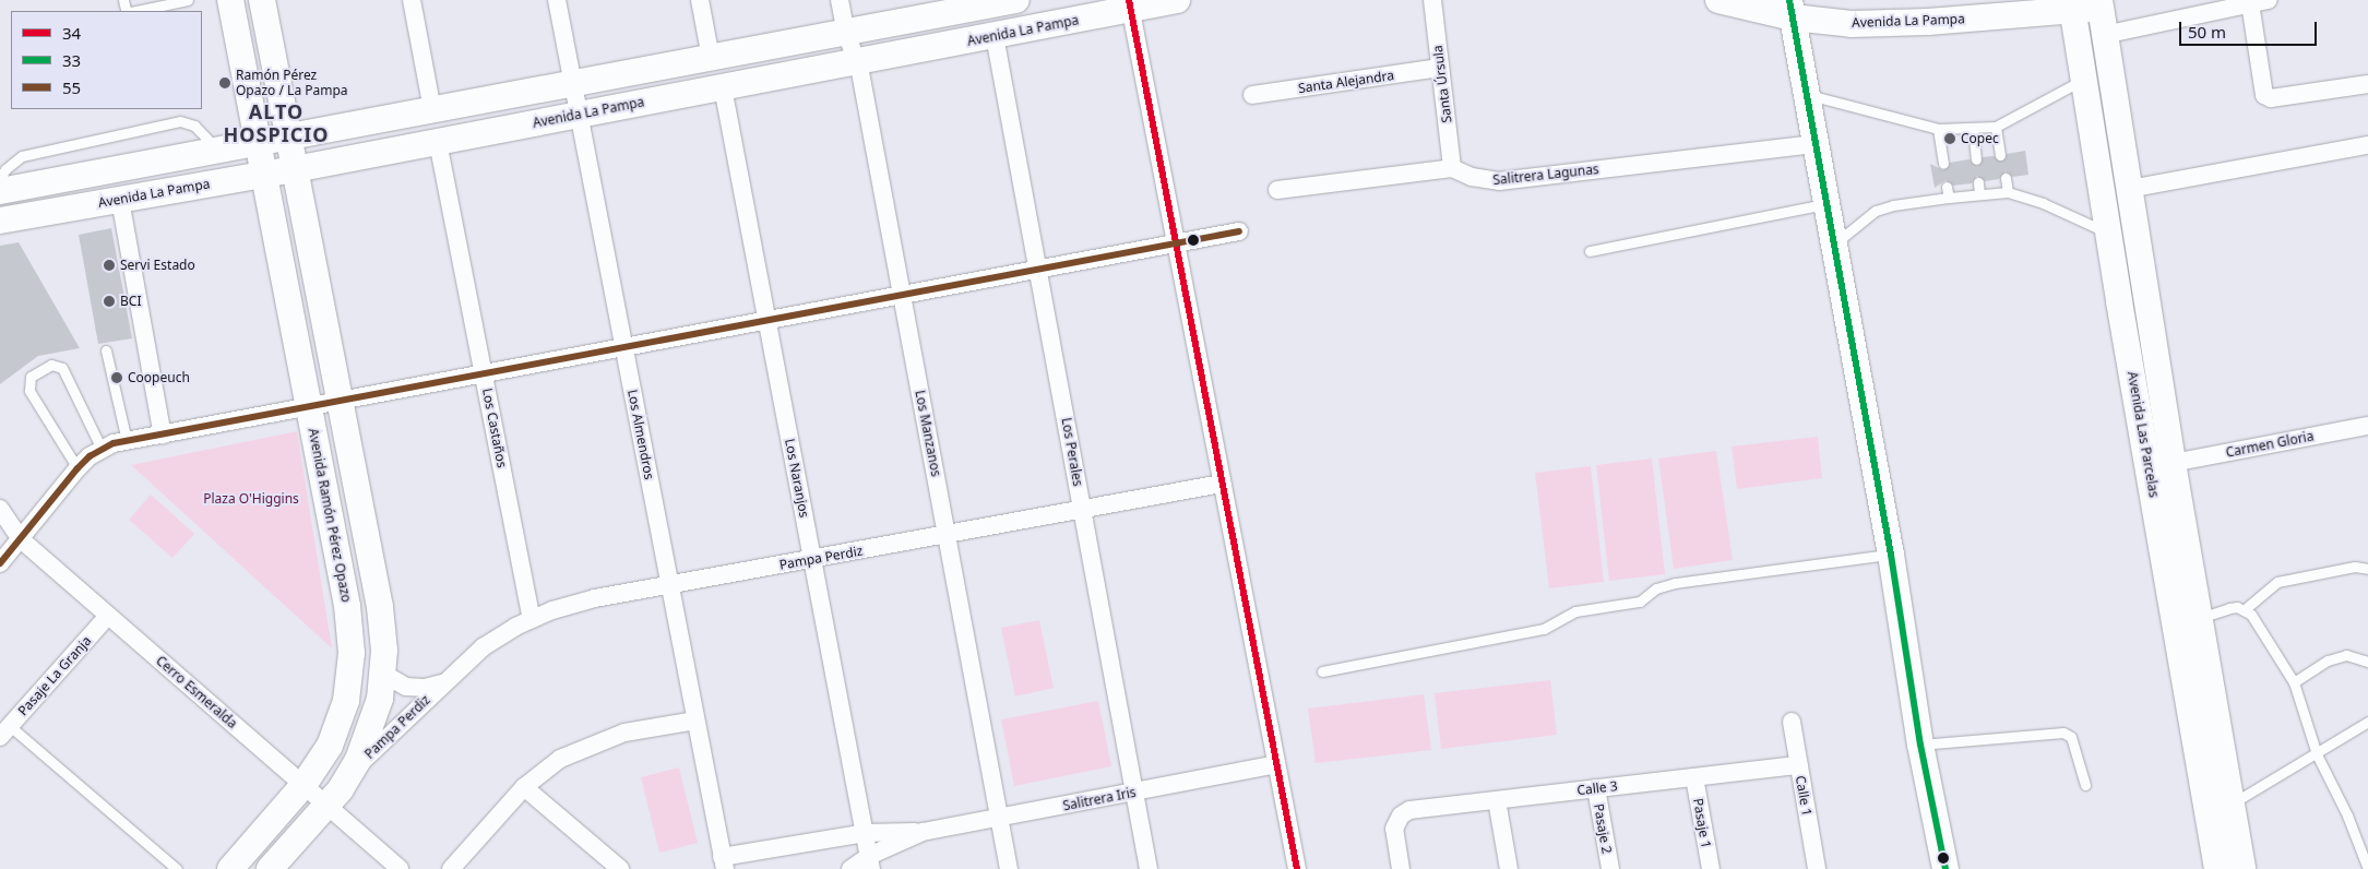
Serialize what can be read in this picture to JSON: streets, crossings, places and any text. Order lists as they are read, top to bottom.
{
  "streets": {
    "street": [
      "Avenida La Pampa",
      "Santa Alejandra",
      "Santa Úrsula",
      "Salitrera Lagunas",
      "Los Castaños",
      "Los Manzanos",
      "Los Almendros",
      "Avenida Las Parcelas",
      "Carmen Gloria",
      "Los Perales",
      "Los Naranjos",
      "Avenida Ramón Pérez Opazo",
      "Pampa Perdiz",
      "Pasaje La Granja",
      "Cerro Esmeralda",
      "Calle 3",
      "Calle 1",
      "Salitrera Iris",
      "Pasaje 1",
      "Pasaje 2"
    ]
  },
  "crossings": [
    ["Avenida La Pampa", "Los Castaños"],
    ["Avenida La Pampa", "Los Manzanos"],
    ["Avenida La Pampa", "Los Almendros"],
    ["Avenida La Pampa", "Avenida Las Parcelas"],
    ["Avenida La Pampa", "Los Perales"],
    ["Avenida La Pampa", "Los Naranjos"],
    ["Avenida La Pampa", "Avenida Ramón Pérez Opazo"],
    ["Santa Alejandra", "Santa Úrsula"],
    ["Santa Úrsula", "Salitrera Lagunas"],
    ["Los Castaños", "Pampa Perdiz"],
    ["Los Manzanos", "Pampa Perdiz"],
    ["Los Manzanos", "Salitrera Iris"],
    ["Los Almendros", "Pampa Perdiz"],
    ["Los Almendros", "Salitrera Iris"],
    ["Avenida Las Parcelas", "Carmen Gloria"],
    ["Los Perales", "Pampa Perdiz"],
    ["Los Perales", "Salitrera Iris"],
    ["Los Naranjos", "Pampa Perdiz"],
    ["Los Naranjos", "Salitrera Iris"],
    ["Avenida Ramón Pérez Opazo", "Cerro Esmeralda"],
    ["Pasaje La Granja", "Cerro Esmeralda"],
    ["Calle 3", "Calle 1"],
    ["Calle 3", "Pasaje 1"],
    ["Calle 3", "Pasaje 2"]
  ],
  "districts": ["ALTO HOSPICIO"],
  "parks": ["Plaza O'Higgins"],
  "places": [
    "Ramón Pérez Opazo / La Pampa",
    "Copec",
    "Servi Estado",
    "BCI",
    "Coopeuch"
  ],
  "lines": ["transit line 34", "transit line 33", "transit line 55"],
  "legend": ["34", "33", "55"],
  "scale_bar": "50 m"
}
